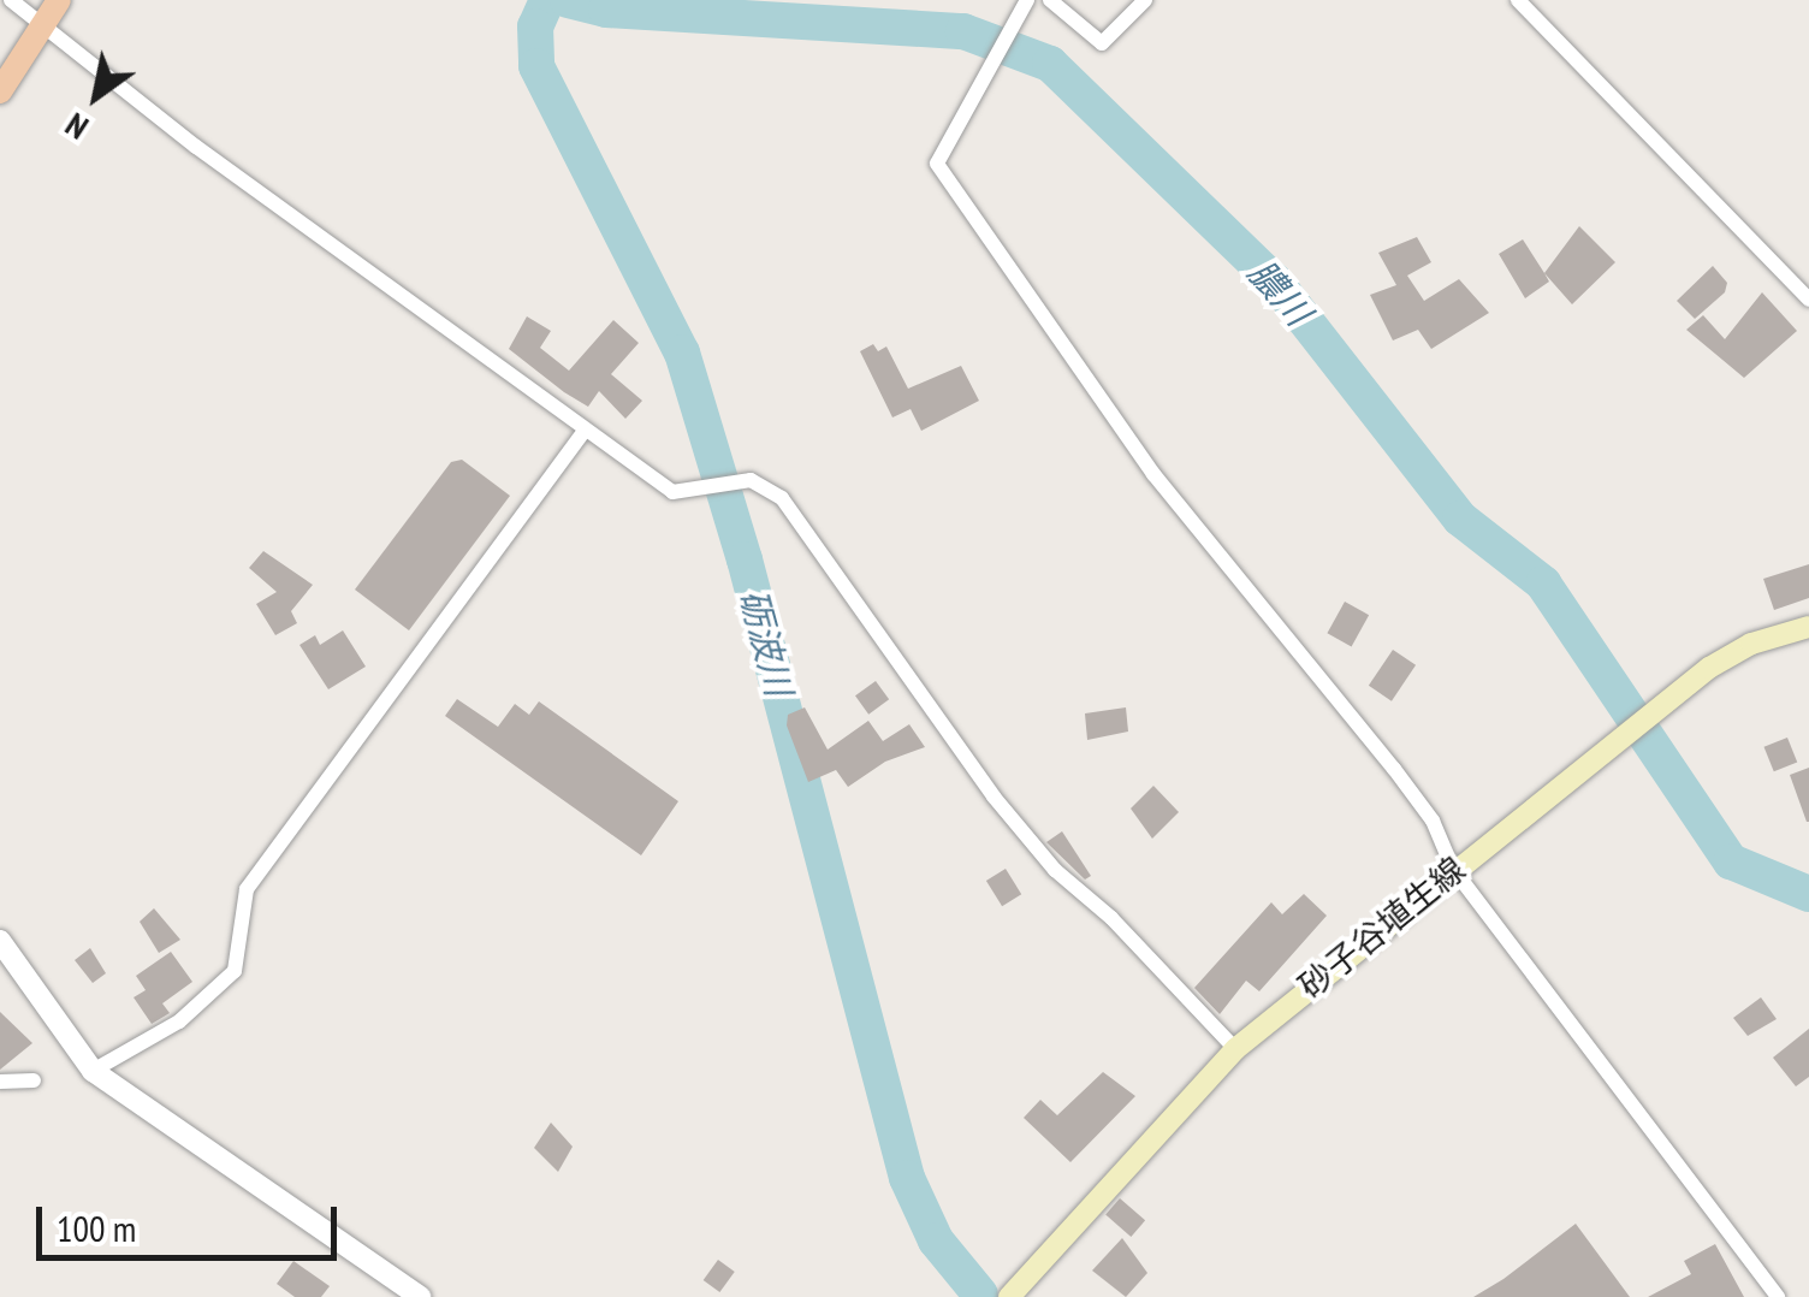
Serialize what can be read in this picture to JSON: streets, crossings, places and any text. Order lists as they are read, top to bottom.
{
  "streets": {
    "main road": ["砂子谷埴生線"]
  },
  "water": ["膿川", "砺波川"],
  "scale_bar": "100 m",
  "north": "bottom left"
}
